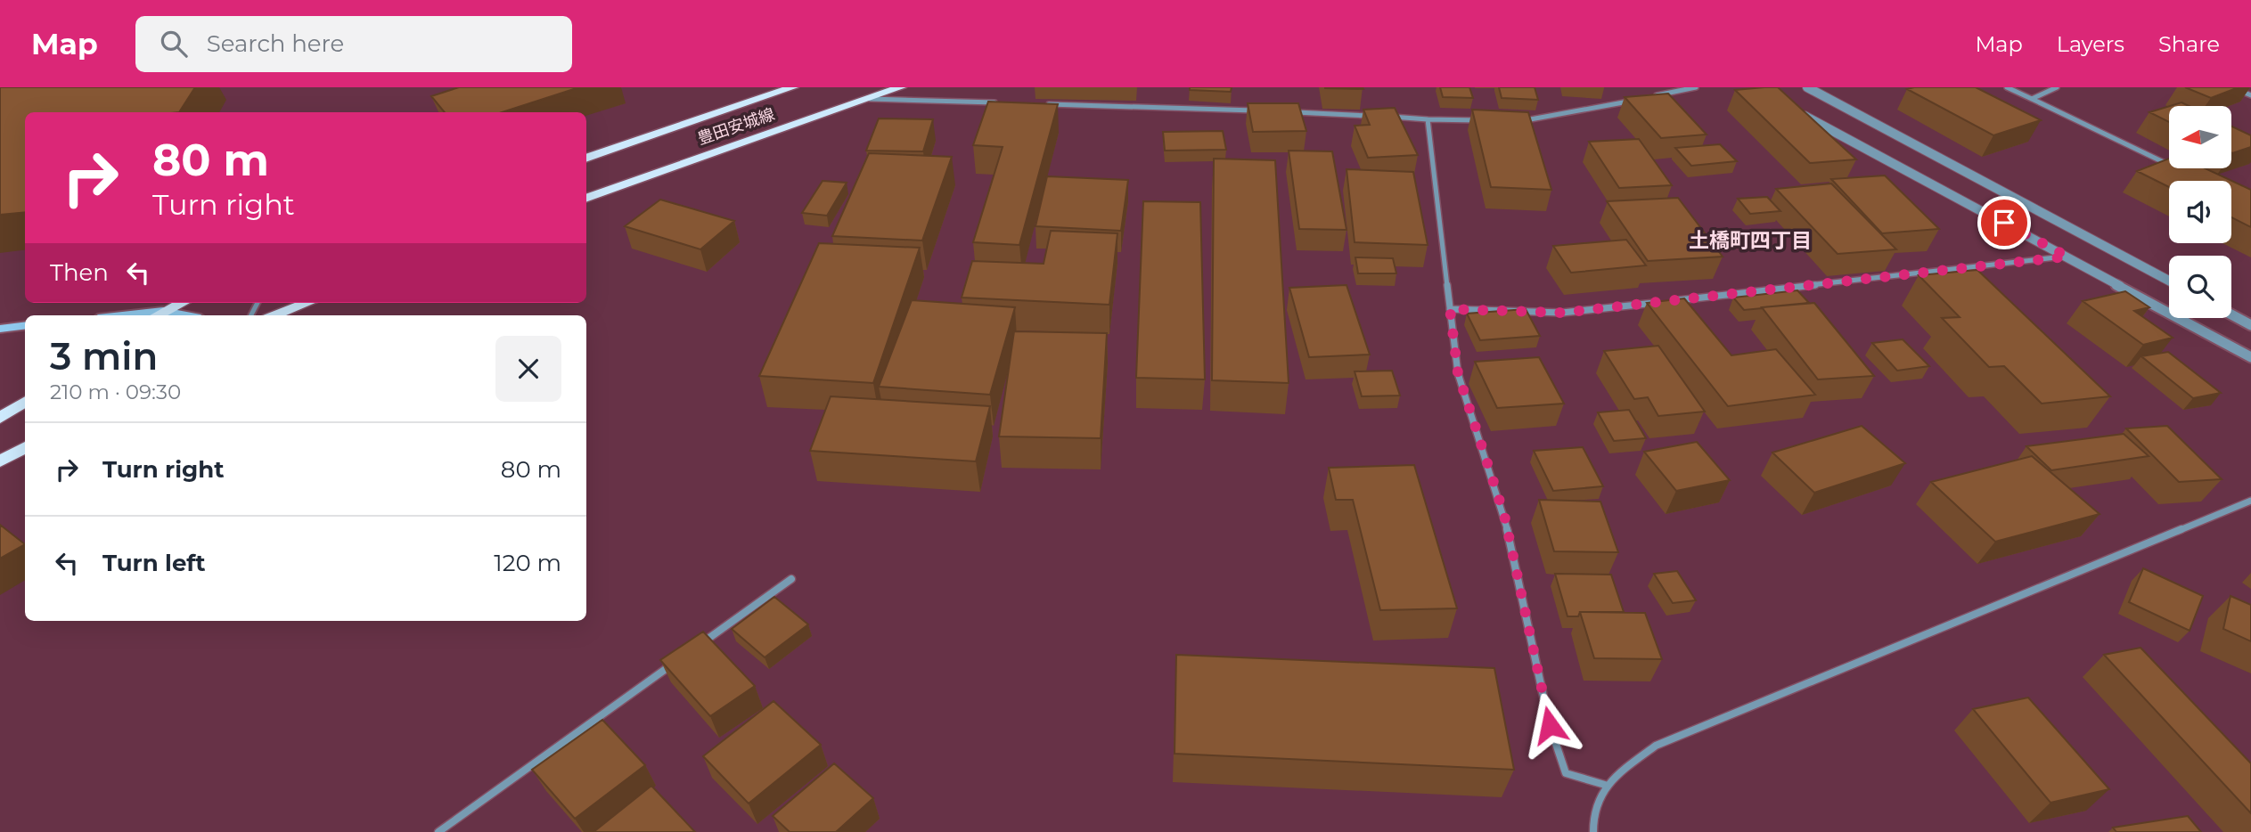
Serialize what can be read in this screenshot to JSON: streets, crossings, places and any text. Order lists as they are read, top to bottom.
{
  "streets": {
    "main road": ["豊田安城線"]
  },
  "districts": ["土橋町四丁目"],
  "north": "left",
  "page": {
    "header": "Map",
    "search": "Search here",
    "nav": ["Map", "Layers", "Share"],
    "turn": ["80 m", "Turn right"],
    "then": "Then",
    "heading": ["3 min", "210 m · 09:30"],
    "list": [
      {
        "name": "Turn right",
        "value": "80 m"
      },
      {
        "name": "Turn left",
        "value": "120 m"
      }
    ]
  }
}
